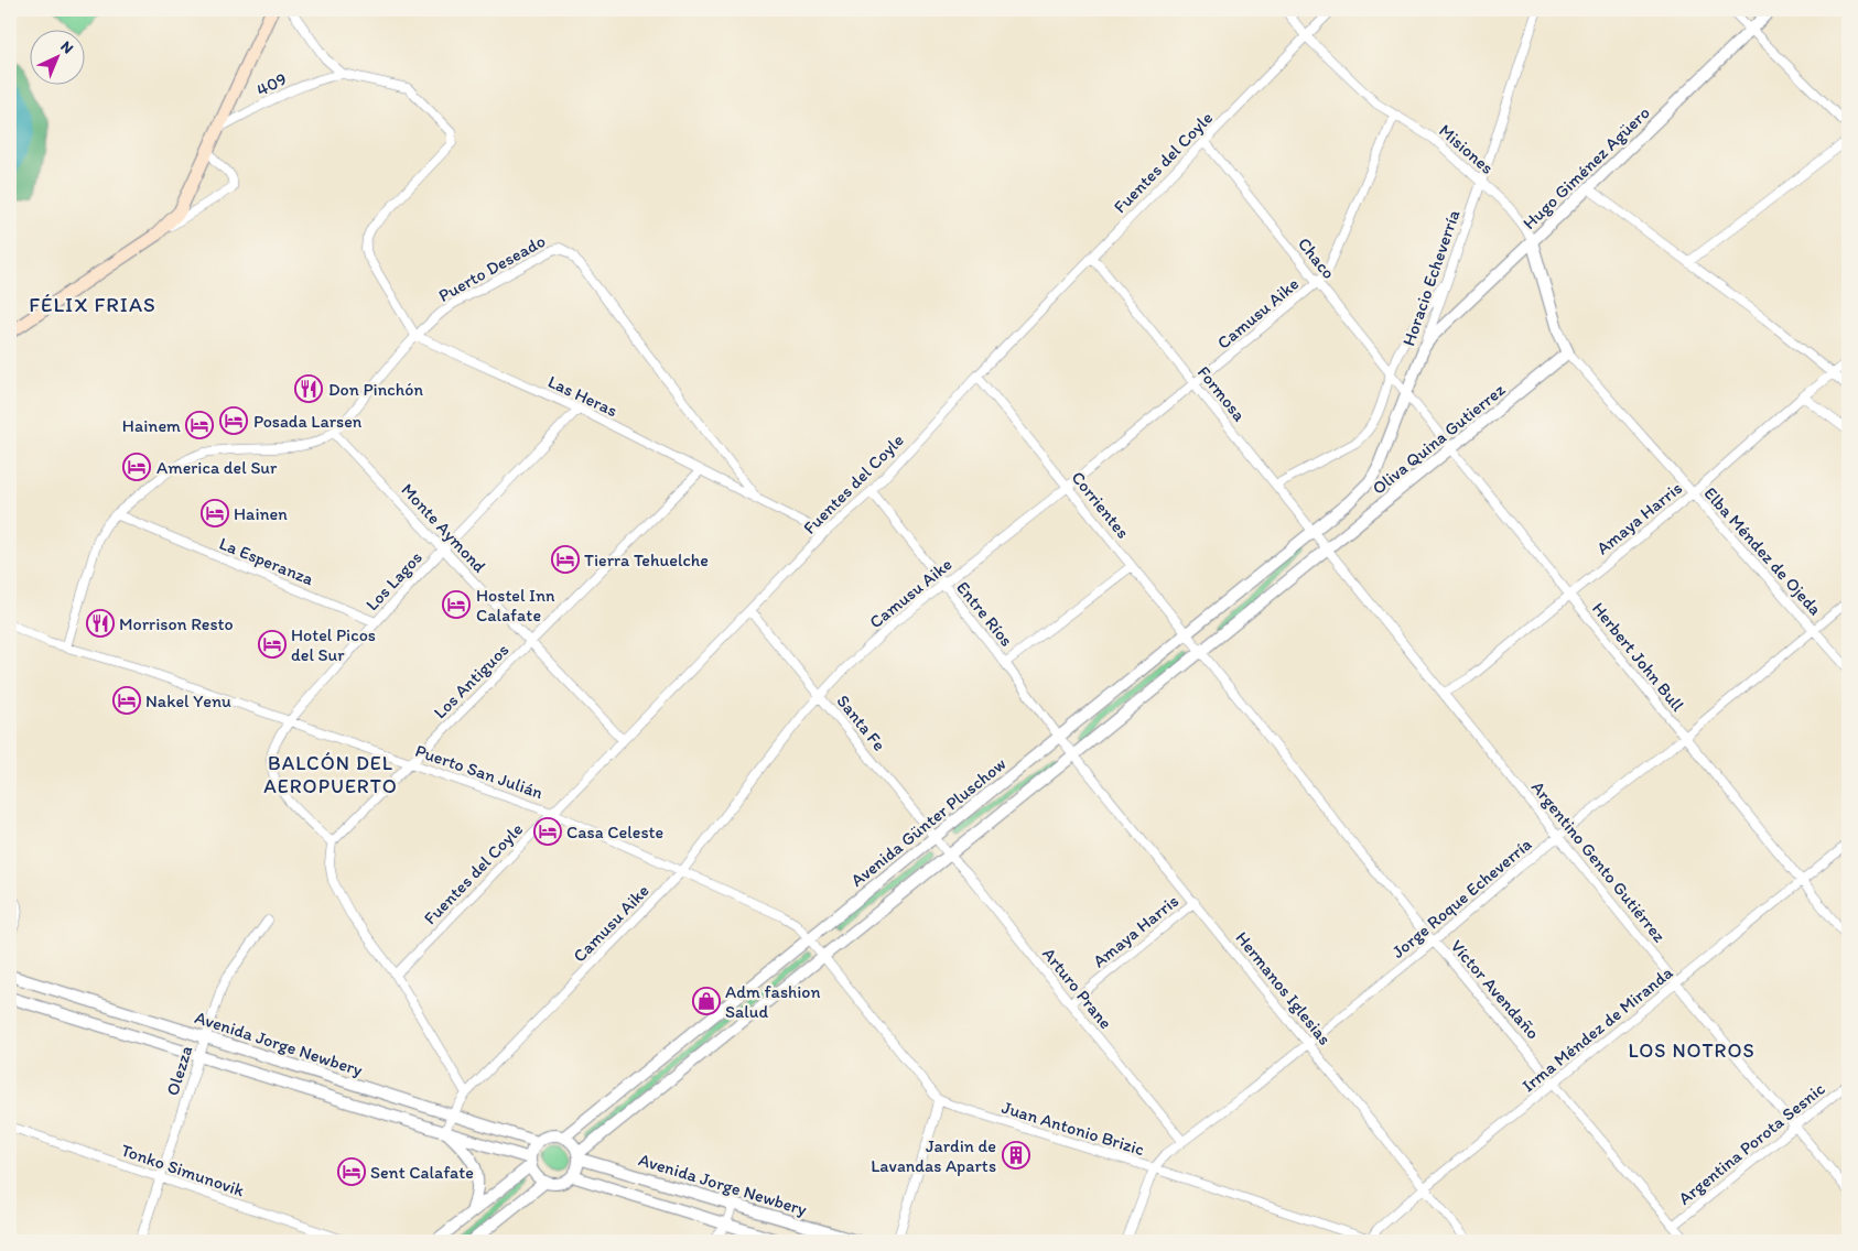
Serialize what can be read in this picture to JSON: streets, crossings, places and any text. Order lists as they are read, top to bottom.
{
  "streets": {
    "street": [
      "409",
      "Misiones",
      "Fuentes del Coyle",
      "Hugo Giménez Agüero",
      "Chaco",
      "Puerto Deseado",
      "Horacio Echeverría",
      "Camusu Aike",
      "Formosa",
      "Las Heras",
      "Oliva Quina Gutierrez",
      "Corrientes",
      "Amaya Harris",
      "Monte Aymond",
      "Elba Méndez de Ojeda",
      "La Esperanza",
      "Los Lagos",
      "Entre Ríos",
      "Herbert John Bull",
      "Los Antiguos",
      "Santa Fe",
      "Puerto San Julián",
      "Avenida Günter Pluschow",
      "Argentino Gento Gutiérrez",
      "Jorge Roque Echeverría",
      "Arturo Prane",
      "Hermanos Iglesias",
      "Víctor Avendaño",
      "Irma Méndez de Miranda",
      "Avenida Jorge Newbery",
      "Olezza",
      "Juan Antonio Brizic",
      "Argentina Porota Sesnic",
      "Tonko Simunovik"
    ]
  },
  "crossings": [
    ["Misiones", "Fuentes del Coyle"],
    ["Misiones", "Hugo Giménez Agüero"],
    ["Misiones", "Horacio Echeverría"],
    ["Misiones", "Camusu Aike"],
    ["Misiones", "Oliva Quina Gutierrez"],
    ["Misiones", "Elba Méndez de Ojeda"],
    ["Fuentes del Coyle", "Chaco"],
    ["Fuentes del Coyle", "Formosa"],
    ["Fuentes del Coyle", "Las Heras"],
    ["Fuentes del Coyle", "Corrientes"],
    ["Fuentes del Coyle", "Monte Aymond"],
    ["Fuentes del Coyle", "Entre Ríos"],
    ["Fuentes del Coyle", "Santa Fe"],
    ["Fuentes del Coyle", "Puerto San Julián"],
    ["Hugo Giménez Agüero", "Horacio Echeverría"],
    ["Chaco", "Horacio Echeverría"],
    ["Chaco", "Camusu Aike"],
    ["Chaco", "Herbert John Bull"],
    ["Puerto Deseado", "Las Heras"],
    ["Puerto Deseado", "Monte Aymond"],
    ["Puerto Deseado", "La Esperanza"],
    ["Puerto Deseado", "Puerto San Julián"],
    ["Horacio Echeverría", "Formosa"],
    ["Horacio Echeverría", "Herbert John Bull"],
    ["Horacio Echeverría", "Avenida Günter Pluschow"],
    ["Camusu Aike", "Formosa"],
    ["Camusu Aike", "Corrientes"],
    ["Camusu Aike", "Entre Ríos"],
    ["Camusu Aike", "Santa Fe"],
    ["Camusu Aike", "Puerto San Julián"],
    ["Camusu Aike", "Avenida Jorge Newbery"],
    ["Formosa", "Oliva Quina Gutierrez"],
    ["Formosa", "Avenida Günter Pluschow"],
    ["Formosa", "Argentino Gento Gutiérrez"],
    ["Las Heras", "Los Lagos"],
    ["Las Heras", "Los Antiguos"],
    ["Oliva Quina Gutierrez", "Elba Méndez de Ojeda"],
    ["Oliva Quina Gutierrez", "Herbert John Bull"],
    ["Oliva Quina Gutierrez", "Argentino Gento Gutiérrez"],
    ["Corrientes", "Avenida Günter Pluschow"],
    ["Corrientes", "Víctor Avendaño"],
    ["Amaya Harris", "Elba Méndez de Ojeda"],
    ["Amaya Harris", "Herbert John Bull"],
    ["Amaya Harris", "Argentino Gento Gutiérrez"],
    ["Amaya Harris", "Arturo Prane"],
    ["Amaya Harris", "Hermanos Iglesias"],
    ["Monte Aymond", "Los Lagos"],
    ["Monte Aymond", "Los Antiguos"],
    ["Elba Méndez de Ojeda", "Jorge Roque Echeverría"],
    ["La Esperanza", "Los Lagos"],
    ["Los Lagos", "Los Antiguos"],
    ["Los Lagos", "Puerto San Julián"],
    ["Entre Ríos", "Avenida Günter Pluschow"],
    ["Entre Ríos", "Hermanos Iglesias"],
    ["Herbert John Bull", "Jorge Roque Echeverría"],
    ["Herbert John Bull", "Irma Méndez de Miranda"],
    ["Los Antiguos", "Puerto San Julián"],
    ["Santa Fe", "Avenida Günter Pluschow"],
    ["Santa Fe", "Arturo Prane"],
    ["Puerto San Julián", "Avenida Günter Pluschow"],
    ["Avenida Günter Pluschow", "Avenida Jorge Newbery"],
    ["Argentino Gento Gutiérrez", "Jorge Roque Echeverría"],
    ["Argentino Gento Gutiérrez", "Irma Méndez de Miranda"],
    ["Argentino Gento Gutiérrez", "Argentina Porota Sesnic"],
    ["Jorge Roque Echeverría", "Arturo Prane"],
    ["Jorge Roque Echeverría", "Hermanos Iglesias"],
    ["Jorge Roque Echeverría", "Víctor Avendaño"],
    ["Jorge Roque Echeverría", "Juan Antonio Brizic"],
    ["Hermanos Iglesias", "Irma Méndez de Miranda"],
    ["Víctor Avendaño", "Irma Méndez de Miranda"],
    ["Víctor Avendaño", "Argentina Porota Sesnic"],
    ["Irma Méndez de Miranda", "Juan Antonio Brizic"],
    ["Avenida Jorge Newbery", "Olezza"],
    ["Olezza", "Tonko Simunovik"]
  ],
  "districts": ["FÉLIX FRIAS", "BALCÓN DEL AEROPUERTO", "LOS NOTROS"],
  "places": {
    "restaurant": ["Don Pinchón", "Morrison Resto"],
    "hotel": [
      "Posada Larsen",
      "Hainem",
      "America del Sur",
      "Hainen",
      "Tierra Tehuelche",
      "Hostel Inn Calafate",
      "Hotel Picos del Sur",
      "Nakel Yenu",
      "Casa Celeste",
      "Sent Calafate"
    ],
    "shop": ["Adm fashion Salud"],
    "building": ["Jardin de Lavandas Aparts"]
  },
  "north": "top right"
}
